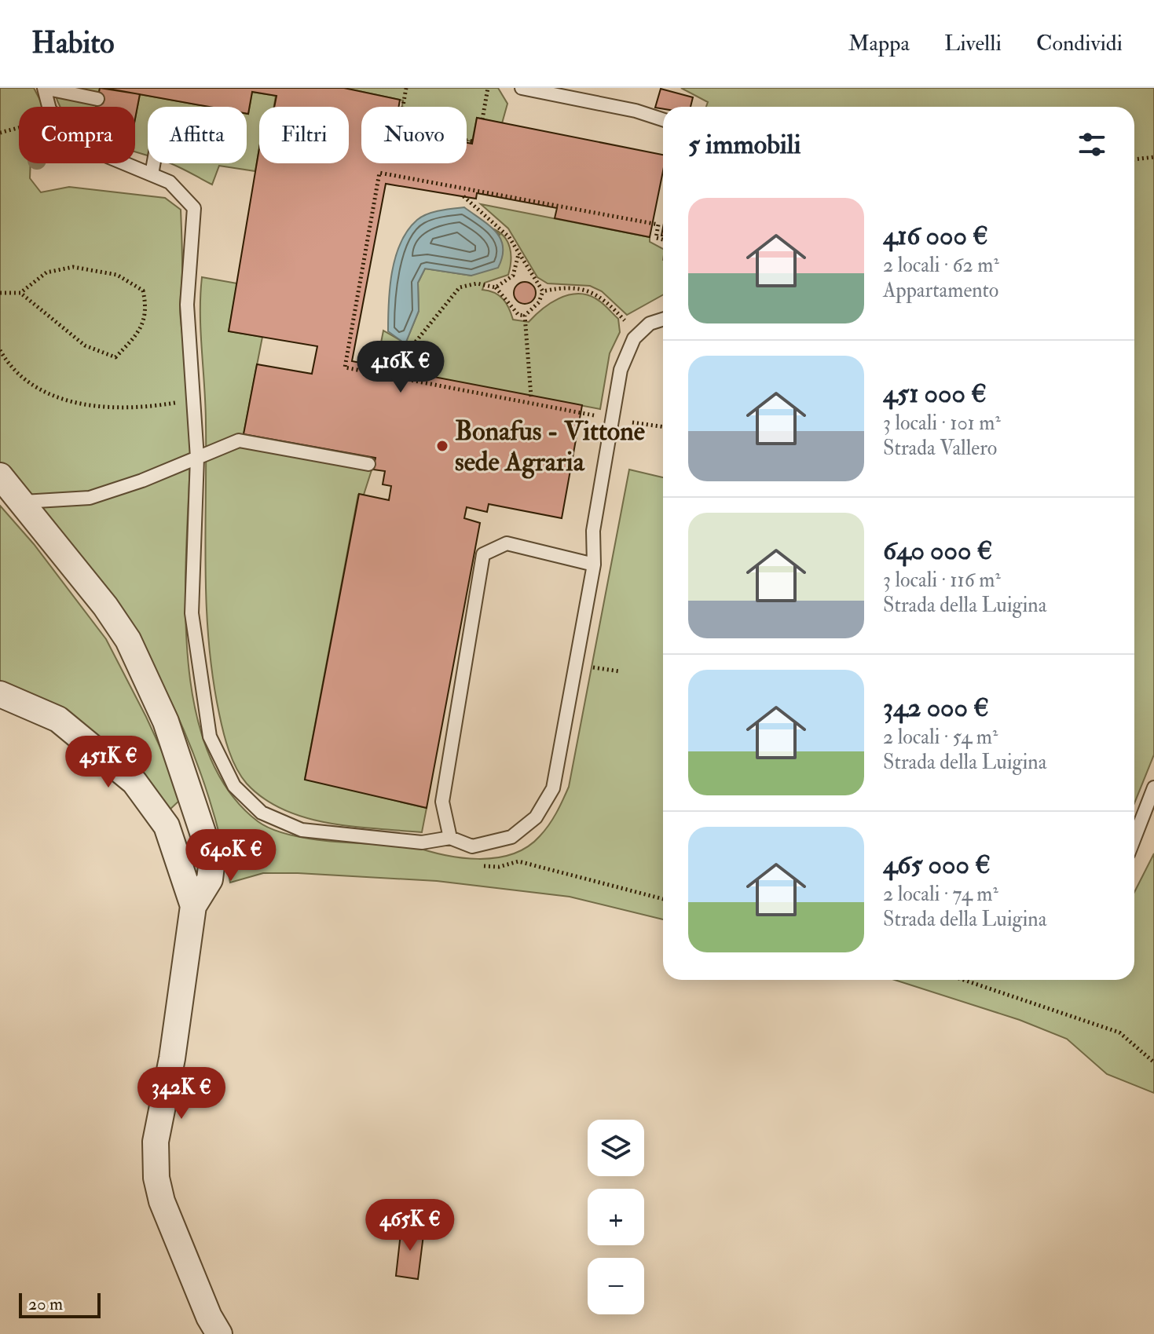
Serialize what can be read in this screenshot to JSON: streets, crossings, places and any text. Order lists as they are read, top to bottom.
{
  "places": ["Bonafus - Vittone sede Agraria"],
  "scale_bar": "20 m",
  "page": {
    "header": "Habito",
    "nav": ["Mappa", "Livelli", "Condividi"],
    "chip": [
      "Compra",
      "Affitta",
      "Filtri",
      "Nuovo"
    ],
    "heading": "5 immobili",
    "list": [
      {
        "name": "416 000 €",
        "note": "2 locali · 62 m² · Appartamento"
      },
      {
        "name": "451 000 €",
        "note": "3 locali · 101 m² · Strada Vallero"
      },
      {
        "name": "640 000 €",
        "note": "3 locali · 116 m² · Strada della Luigina"
      },
      {
        "name": "342 000 €",
        "note": "2 locali · 54 m² · Strada della Luigina"
      },
      {
        "name": "465 000 €",
        "note": "2 locali · 74 m² · Strada della Luigina"
      }
    ],
    "price": [
      "416K €",
      "451K €",
      "640K €",
      "342K €",
      "465K €"
    ],
    "map_buttons": ["+", "−"],
    "scale": "20 m"
  }
}
